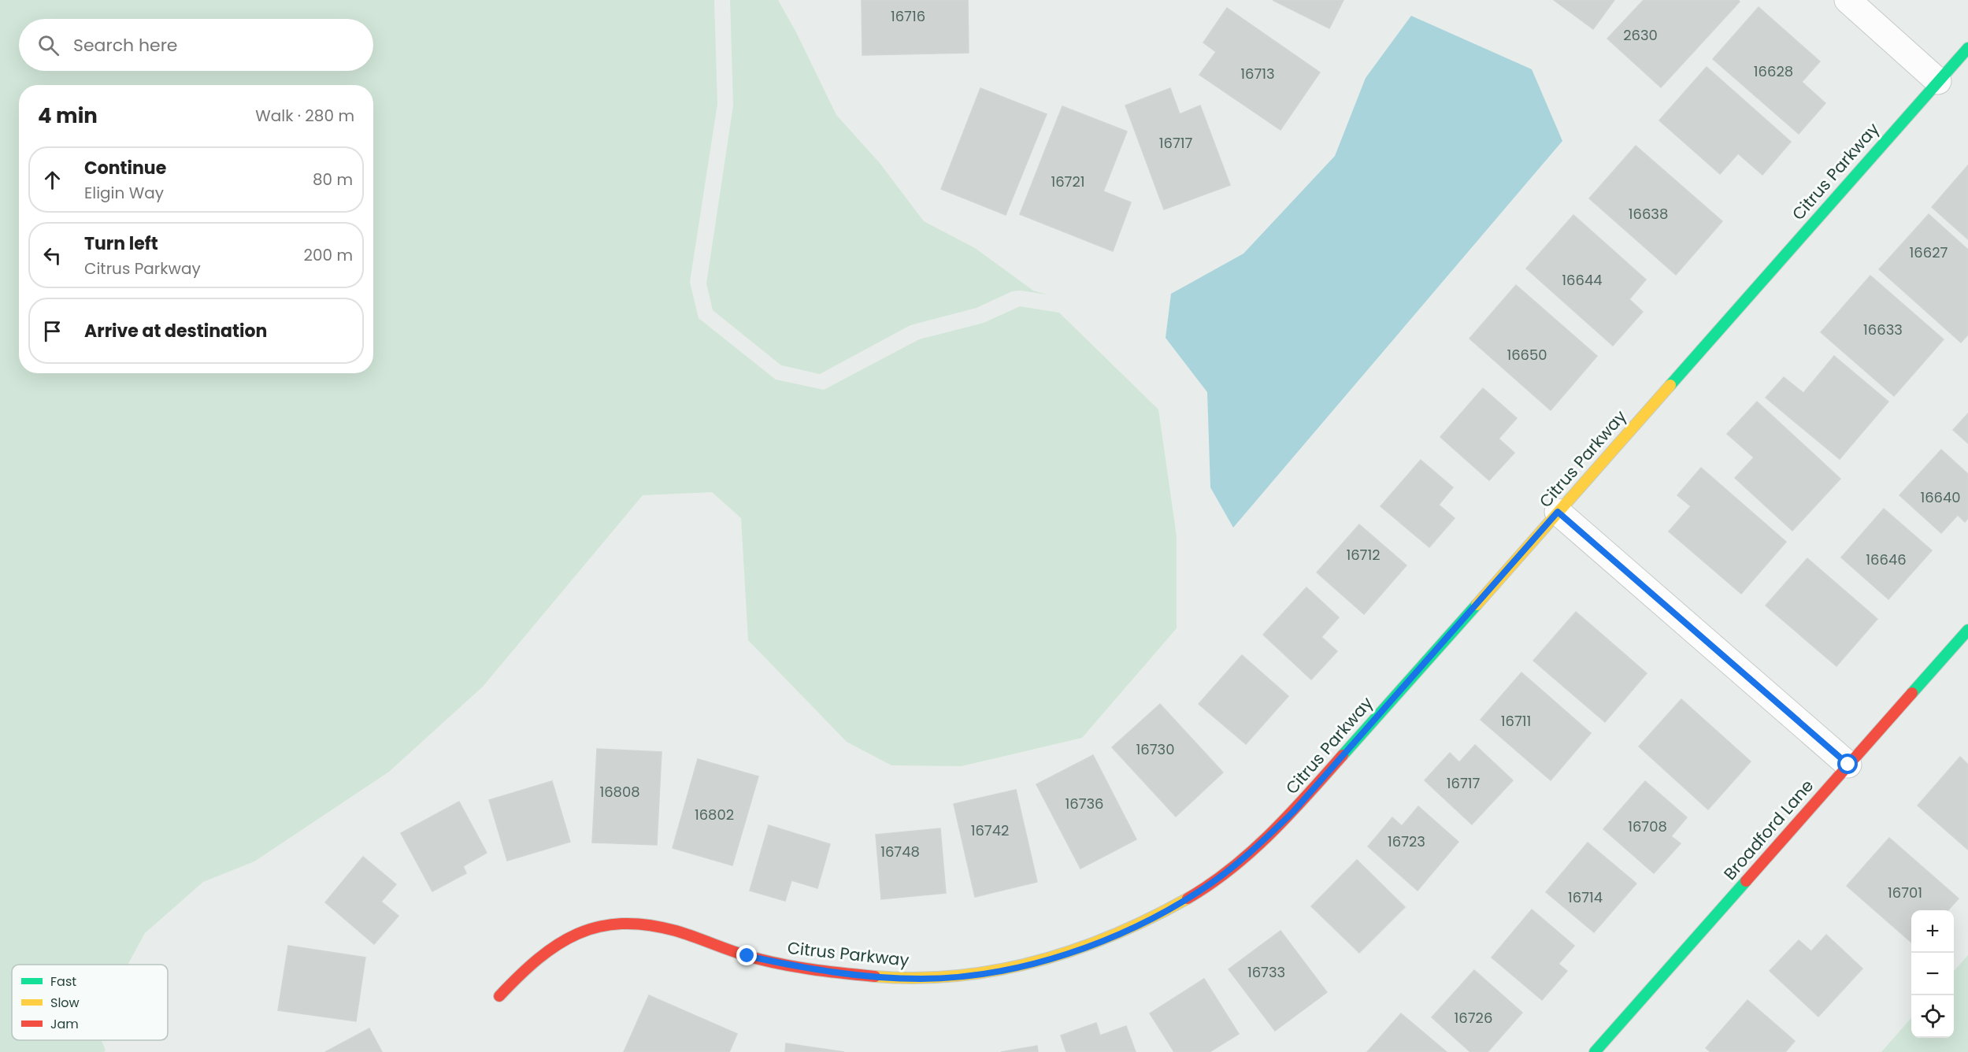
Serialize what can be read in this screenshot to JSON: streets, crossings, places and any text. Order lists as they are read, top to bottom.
{
  "streets": {
    "street": ["Citrus Parkway", "Broadford Lane"]
  },
  "house_numbers": [
    "16716",
    "2630",
    "16628",
    "16713",
    "16717",
    "16721",
    "16638",
    "16627",
    "16644",
    "16633",
    "16650",
    "16640",
    "16712",
    "16646",
    "16711",
    "16730",
    "16717",
    "16808",
    "16736",
    "16802",
    "16708",
    "16742",
    "16723",
    "16748",
    "16701",
    "16714",
    "16733",
    "16726"
  ],
  "legend": ["Fast", "Slow", "Jam"],
  "page": {
    "search": "Search here",
    "heading": ["4 min", "Walk · 280 m"],
    "list": [
      ["Continue", "Eligin Way", "80 m"],
      ["Turn left", "Citrus Parkway", "200 m"],
      "Arrive at destination"
    ],
    "map_buttons": ["+", "−"]
  }
}
